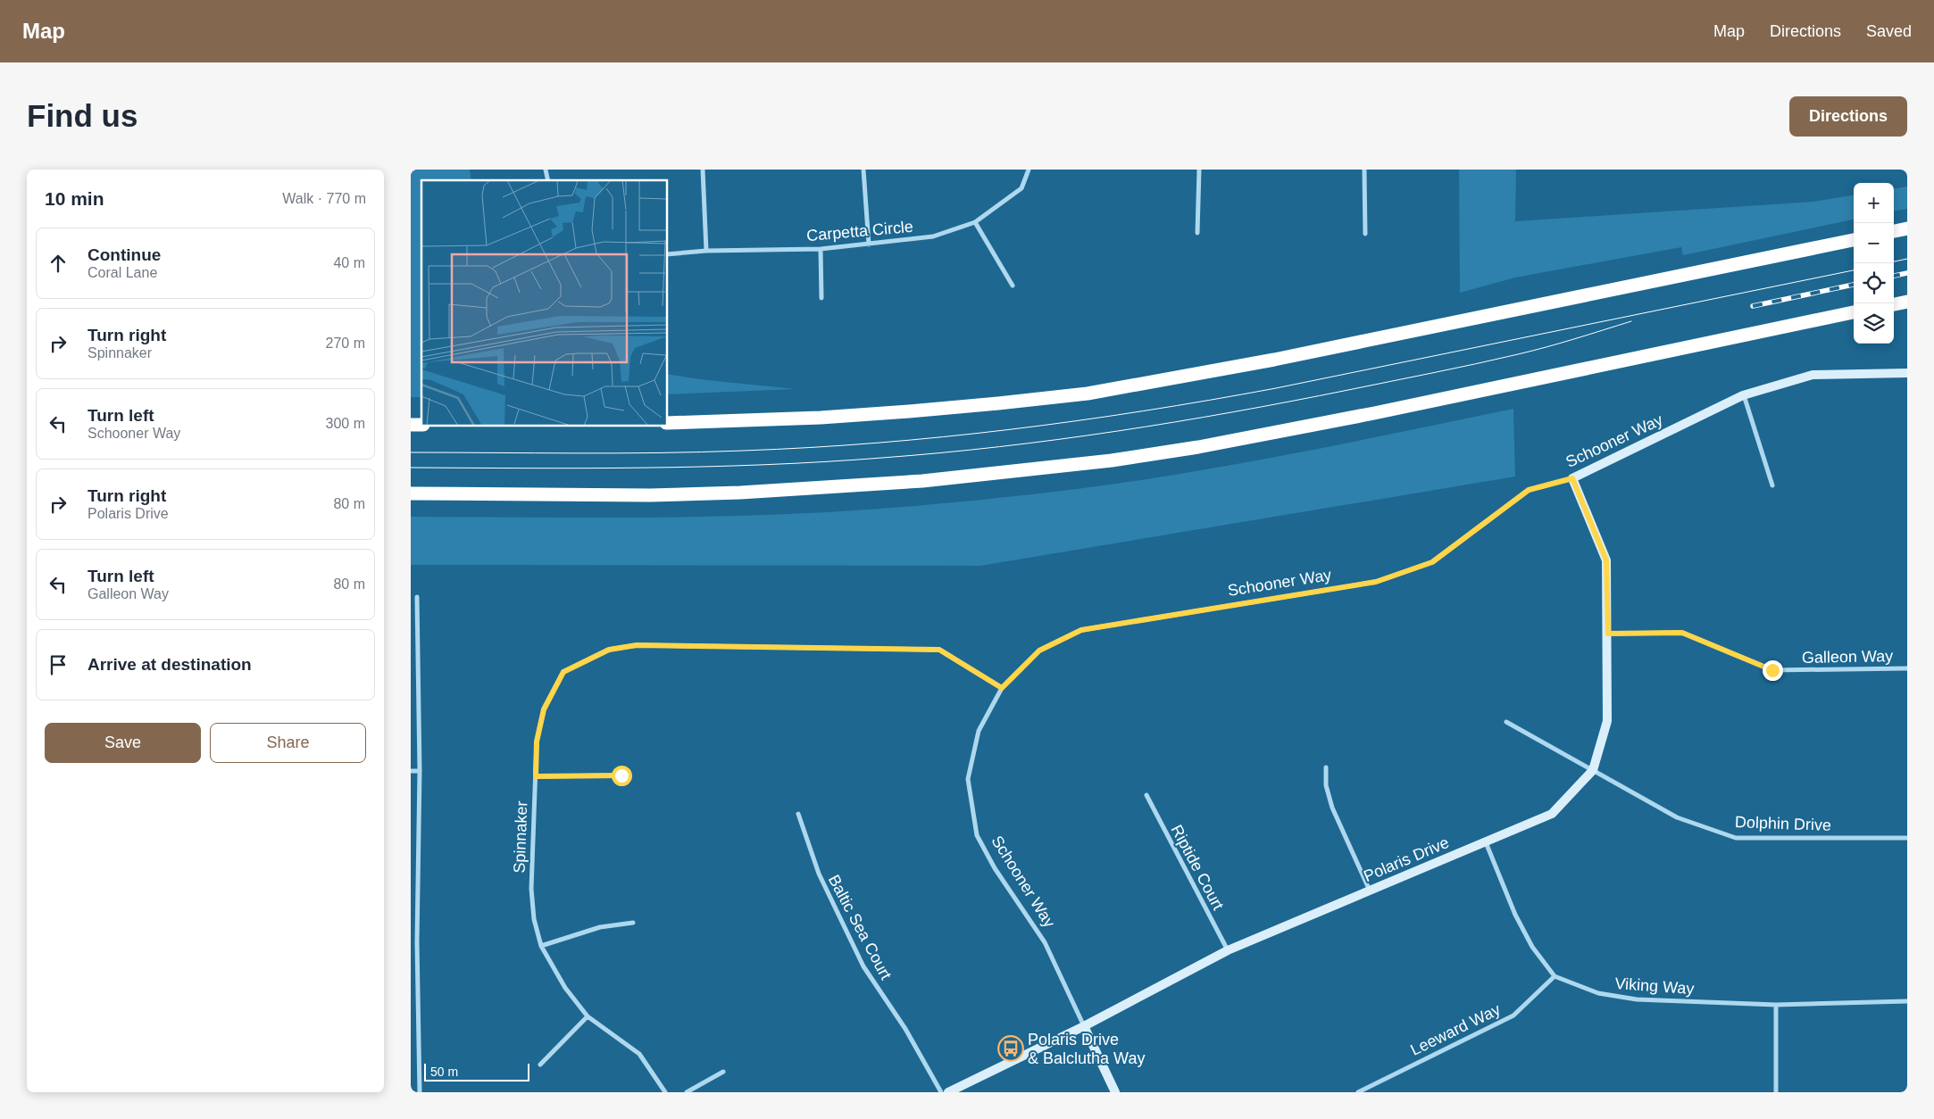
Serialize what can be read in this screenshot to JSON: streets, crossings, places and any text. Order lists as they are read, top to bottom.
{
  "streets": {
    "street": [
      "Carpetta Circle",
      "Schooner Way",
      "Galleon Way",
      "Dolphin Drive",
      "Spinnaker",
      "Polaris Drive",
      "Riptide Court",
      "Baltic Sea Court",
      "Viking Way",
      "Leeward Way"
    ]
  },
  "crossings": [
    ["Schooner Way", "Spinnaker"],
    ["Schooner Way", "Polaris Drive"],
    ["Galleon Way", "Polaris Drive"],
    ["Dolphin Drive", "Polaris Drive"],
    ["Polaris Drive", "Riptide Court"],
    ["Viking Way", "Leeward Way"]
  ],
  "places": {
    "bus stop": ["Polaris Drive & Balclutha Way"]
  },
  "scale_bar": "50 m",
  "page": {
    "header": "Map",
    "nav": ["Map", "Directions", "Saved"],
    "buttons": [
      "Directions",
      ["Save", "Share"]
    ],
    "title": "Find us",
    "heading": ["10 min", "Walk · 770 m"],
    "map_buttons": ["+", "−"],
    "list": [
      ["Continue", "Coral Lane", "40 m"],
      ["Turn right", "Spinnaker", "270 m"],
      ["Turn left", "Schooner Way", "300 m"],
      ["Turn right", "Polaris Drive", "80 m"],
      ["Turn left", "Galleon Way", "80 m"],
      "Arrive at destination"
    ],
    "scale": "50 m"
  }
}
